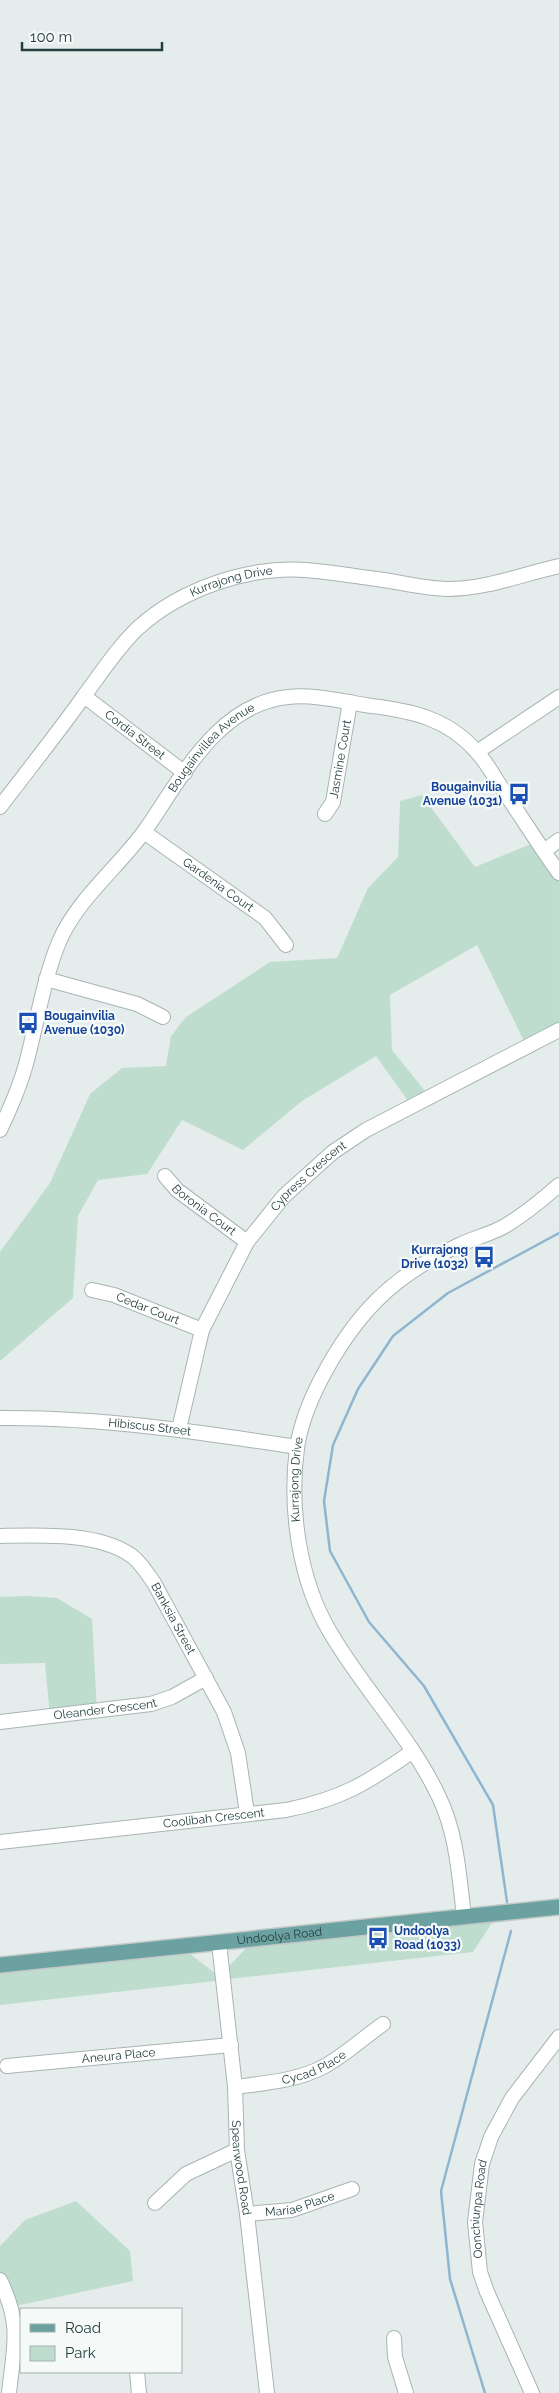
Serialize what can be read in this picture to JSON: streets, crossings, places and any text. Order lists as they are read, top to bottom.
{
  "streets": {
    "main road": ["Undoolya Road"],
    "street": [
      "Kurrajong Drive",
      "Cordia Street",
      "Bougainvillea Avenue",
      "Jasmine Court",
      "Gardenia Court",
      "Cypress Crescent",
      "Boronia Court",
      "Cedar Court",
      "Hibiscus Street",
      "Banksia Street",
      "Oleander Crescent",
      "Coolibah Crescent",
      "Aneura Place",
      "Cycad Place",
      "Spearwood Road",
      "Mariae Place",
      "Oonchiunpa Road"
    ]
  },
  "crossings": [
    ["Kurrajong Drive", "Cordia Street"],
    ["Kurrajong Drive", "Hibiscus Street"],
    ["Kurrajong Drive", "Coolibah Crescent"],
    ["Kurrajong Drive", "Undoolya Road"],
    ["Cordia Street", "Bougainvillea Avenue"],
    ["Bougainvillea Avenue", "Jasmine Court"],
    ["Bougainvillea Avenue", "Gardenia Court"],
    ["Cypress Crescent", "Boronia Court"],
    ["Cypress Crescent", "Cedar Court"],
    ["Cypress Crescent", "Hibiscus Street"],
    ["Banksia Street", "Oleander Crescent"],
    ["Banksia Street", "Coolibah Crescent"],
    ["Undoolya Road", "Spearwood Road"],
    ["Aneura Place", "Spearwood Road"],
    ["Cycad Place", "Spearwood Road"],
    ["Spearwood Road", "Mariae Place"]
  ],
  "places": {
    "bus stop": [
      "Bougainvilia Avenue (1031)",
      "Bougainvilia Avenue (1030)",
      "Kurrajong Drive (1032)",
      "Undoolya Road (1033)"
    ]
  },
  "legend": ["Road", "Park"],
  "scale_bar": "100 m"
}
